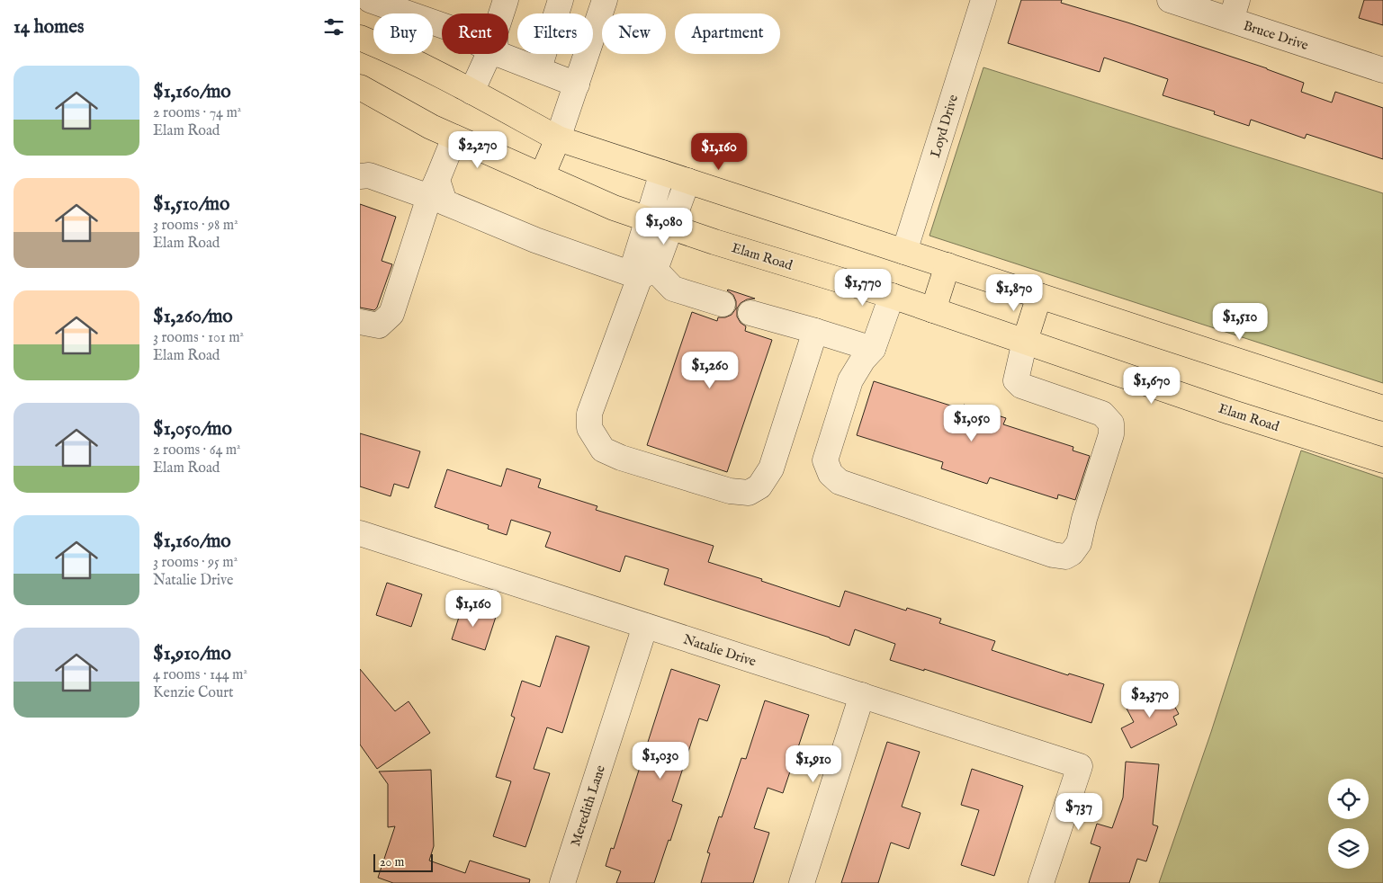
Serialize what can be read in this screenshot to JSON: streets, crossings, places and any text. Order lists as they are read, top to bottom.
{
  "streets": {
    "main road": ["Elam Road"],
    "street": [
      "Bruce Drive",
      "Loyd Drive",
      "Natalie Drive",
      "Meredith Lane"
    ]
  },
  "crossings": [
    ["Natalie Drive", "Meredith Lane"]
  ],
  "scale_bar": "20 m",
  "page": {
    "heading": "14 homes",
    "chip": [
      "Buy",
      "Rent",
      "Filters",
      "New",
      "Apartment"
    ],
    "list": [
      {
        "name": "$1,160/mo",
        "note": "2 rooms · 74 m² · Elam Road"
      },
      {
        "name": "$1,510/mo",
        "note": "3 rooms · 98 m² · Elam Road"
      },
      {
        "name": "$1,260/mo",
        "note": "3 rooms · 101 m² · Elam Road"
      },
      {
        "name": "$1,050/mo",
        "note": "2 rooms · 64 m² · Elam Road"
      },
      {
        "name": "$1,160/mo",
        "note": "3 rooms · 95 m² · Natalie Drive"
      },
      {
        "name": "$1,910/mo",
        "note": "4 rooms · 144 m² · Kenzie Court"
      }
    ],
    "price": [
      "$2,270",
      "$1,160",
      "$1,080",
      "$1,770",
      "$1,870",
      "$1,510",
      "$1,260",
      "$1,670",
      "$1,050",
      "$1,160",
      "$2,370",
      "$1,030",
      "$1,910",
      "$737"
    ],
    "scale": "20 m"
  }
}
